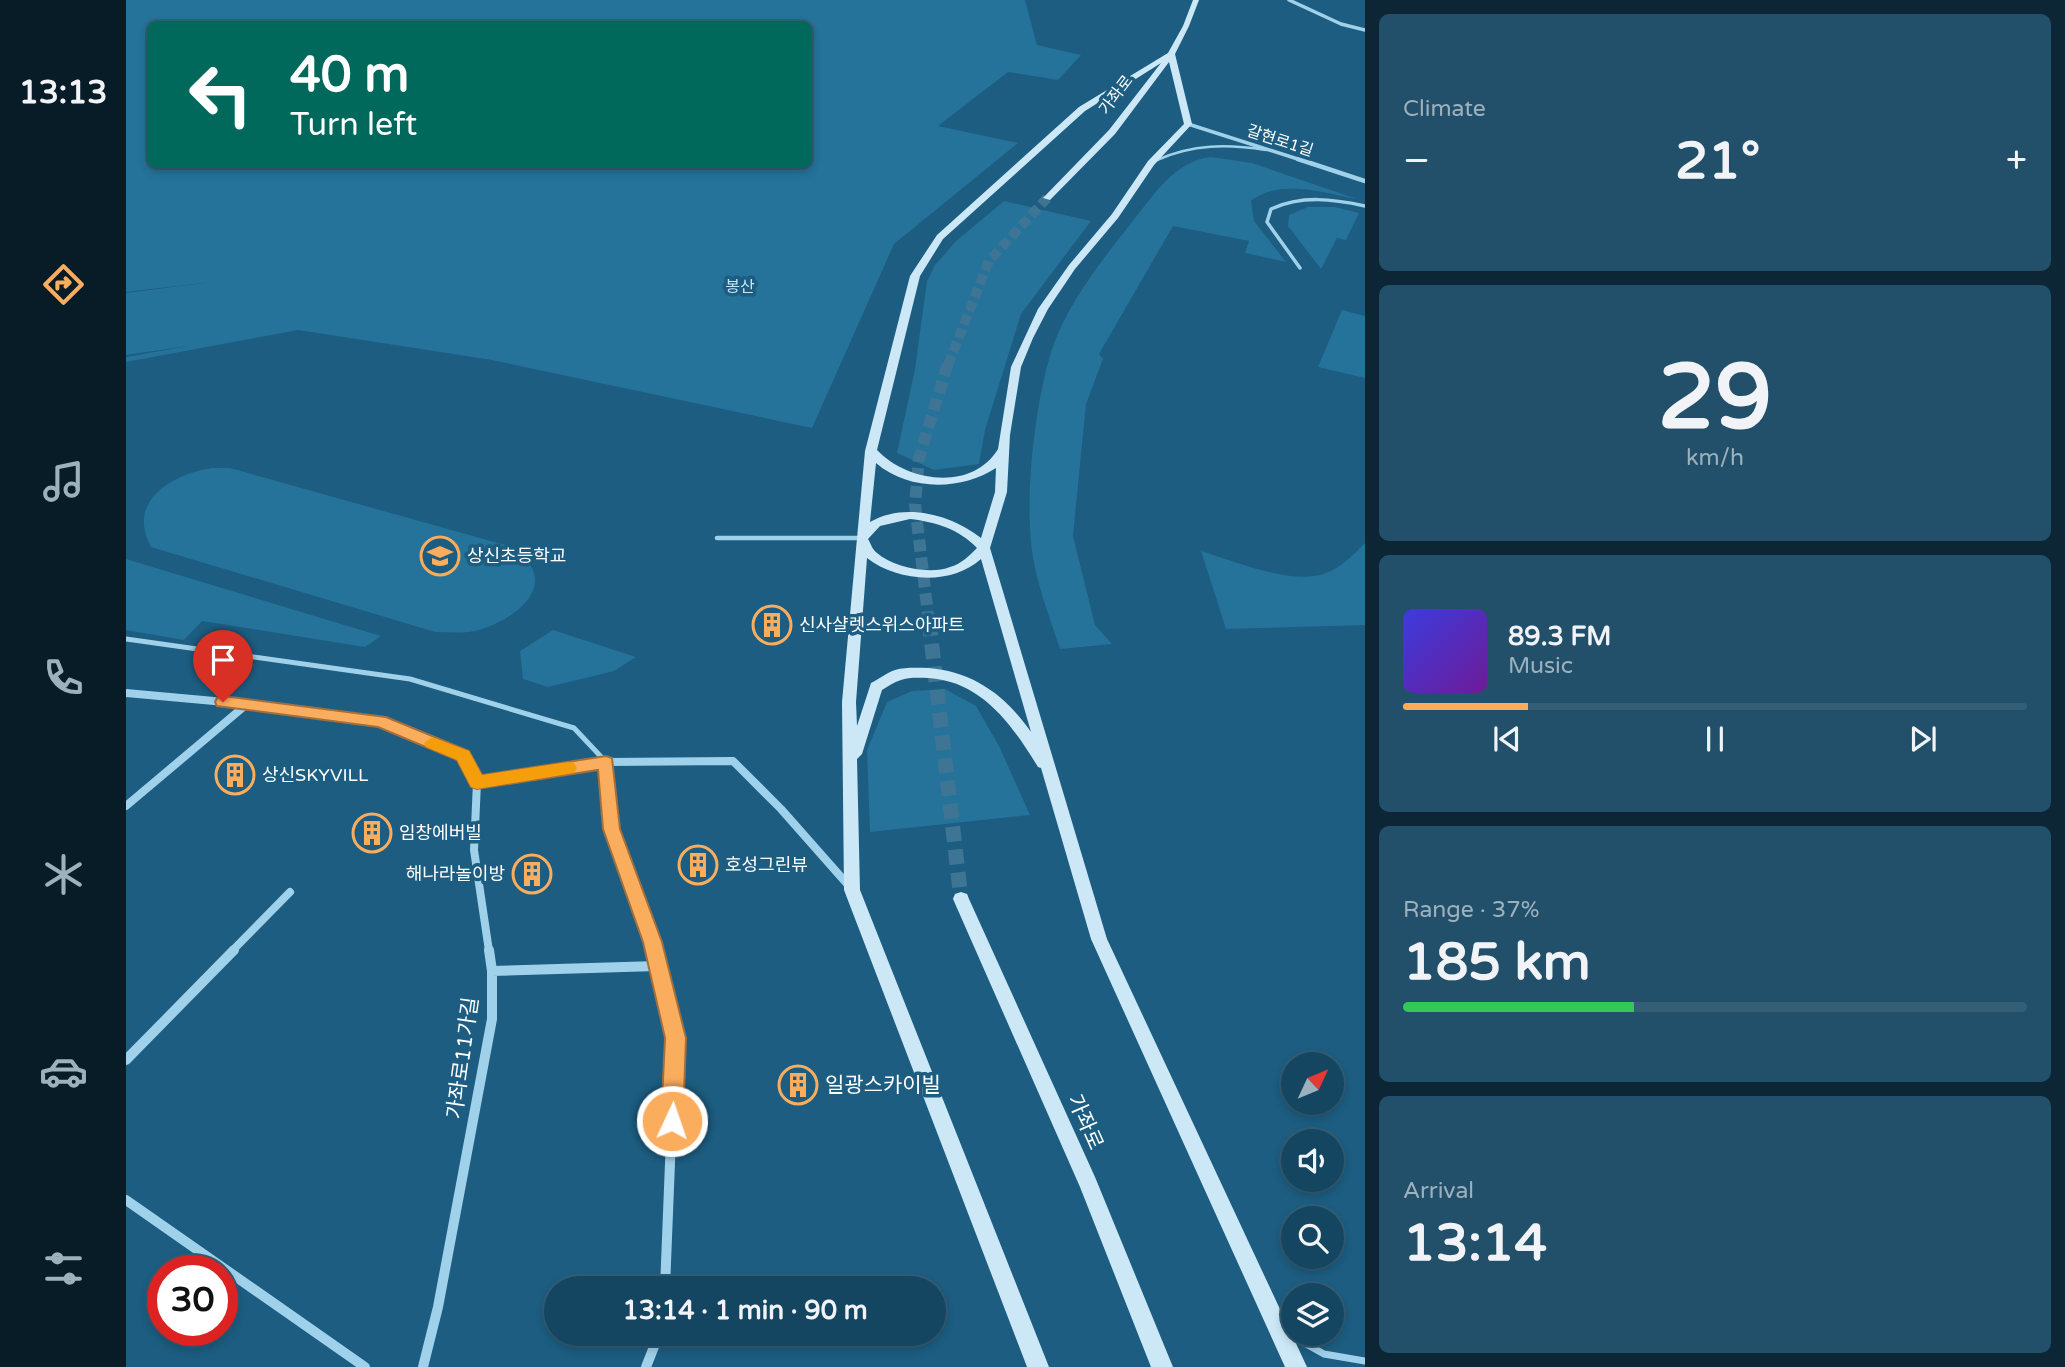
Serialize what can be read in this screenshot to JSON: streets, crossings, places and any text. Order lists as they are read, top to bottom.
{
  "streets": {
    "main road": ["가좌로"],
    "street": ["갈현로1길", "가좌로11가길"]
  },
  "parks": ["봉산"],
  "places": {
    "school or university": ["상신초등학교"],
    "building": [
      "신사샬렛스위스아파트",
      "상신SKYVILL",
      "임창에버빌",
      "호성그린뷰",
      "해나라놀이방",
      "일광스카이빌"
    ]
  },
  "north": "top right",
  "page": {
    "tabs": "13:13",
    "tile": [
      "Climate",
      ["29", "km/h"],
      ["Range · 37%", "185 km"],
      ["Arrival", "13:14"]
    ],
    "turn": ["40 m", "Turn left"],
    "heat": ["−", "21°", "+"],
    "song": ["89.3 FM", "Music"],
    "limit": "30",
    "trip": "13:14 · 1 min · 90 m"
  }
}
